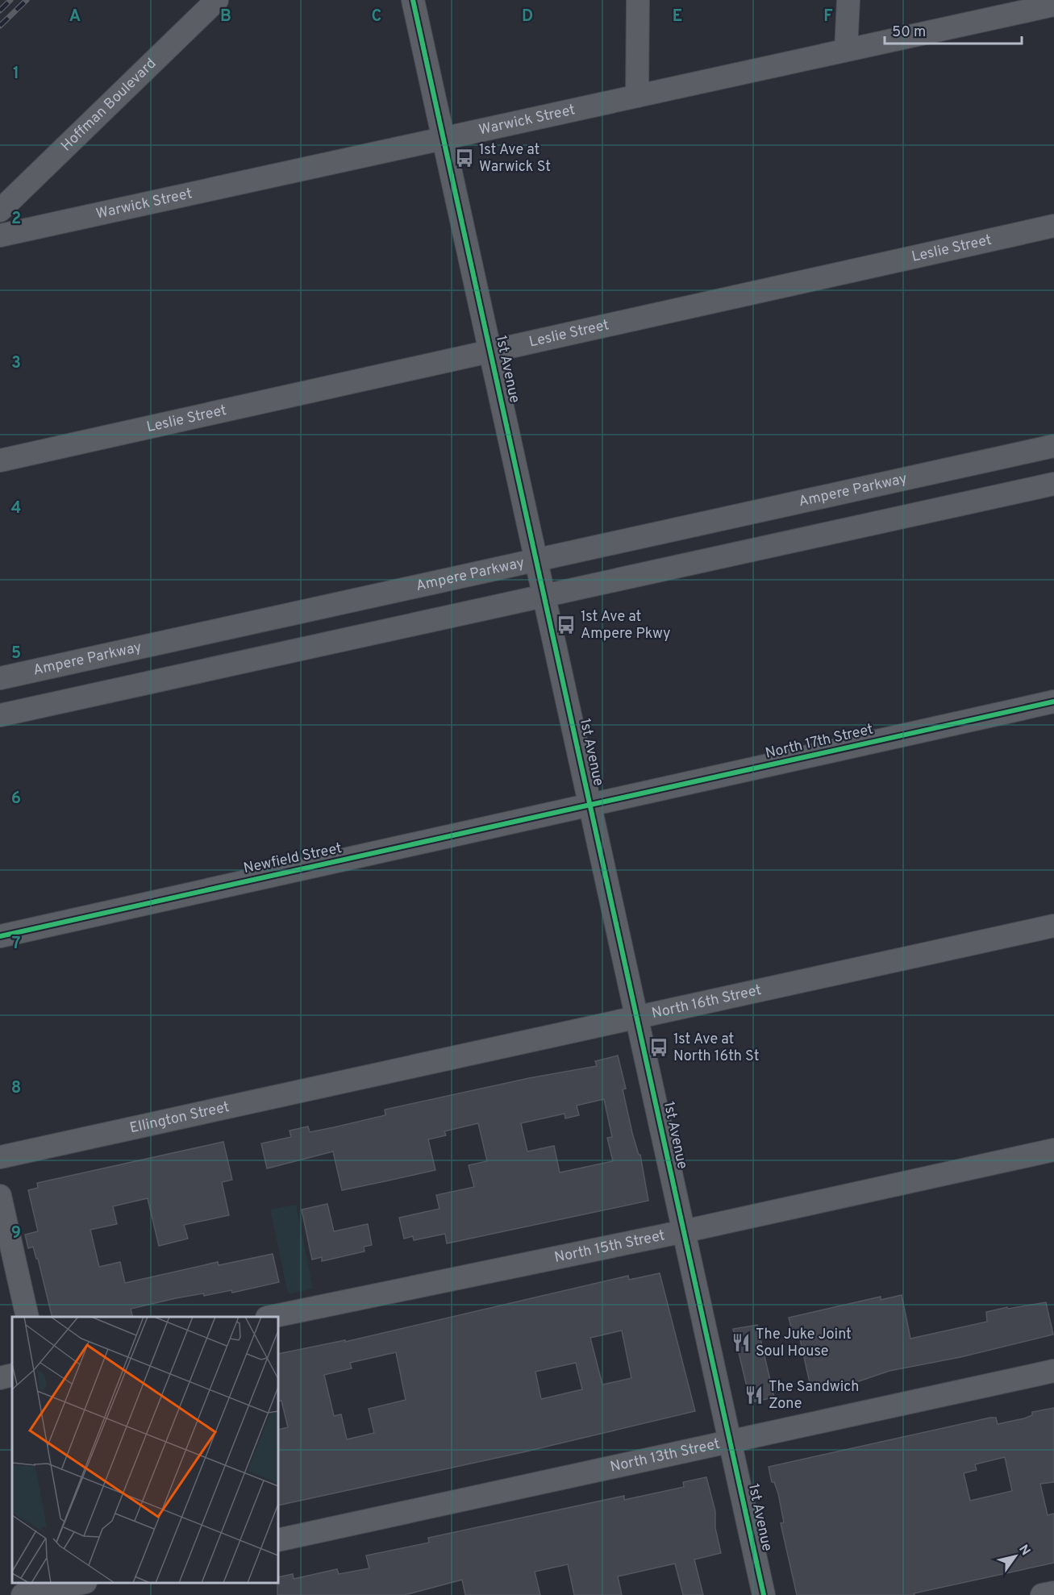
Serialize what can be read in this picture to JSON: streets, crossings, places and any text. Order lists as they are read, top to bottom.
{
  "streets": {
    "street": [
      "Hoffman Boulevard",
      "Warwick Street",
      "Leslie Street",
      "1st Avenue",
      "Ampere Parkway",
      "North 17th Street",
      "Newfield Street",
      "North 16th Street",
      "Ellington Street",
      "North 15th Street",
      "North 13th Street"
    ]
  },
  "crossings": [
    ["Warwick Street", "1st Avenue"],
    ["Leslie Street", "1st Avenue"],
    ["1st Avenue", "Ampere Parkway"],
    ["1st Avenue", "North 17th Street"],
    ["1st Avenue", "Newfield Street"],
    ["1st Avenue", "North 16th Street"],
    ["1st Avenue", "North 15th Street"],
    ["1st Avenue", "North 13th Street"],
    ["North 17th Street", "Newfield Street"],
    ["North 16th Street", "Ellington Street"]
  ],
  "places": {
    "bus stop": ["1st Ave at Warwick St", "1st Ave at Ampere Pkwy", "1st Ave at North 16th St"],
    "restaurant": ["The Juke Joint Soul House", "The Sandwich Zone"]
  },
  "scale_bar": "50 m",
  "north": "top right",
  "grid": {
    "columns": [
      "A",
      "B",
      "C",
      "D",
      "E",
      "F"
    ],
    "rows": [
      "1",
      "2",
      "3",
      "4",
      "5",
      "6",
      "7",
      "8",
      "9"
    ]
  }
}
